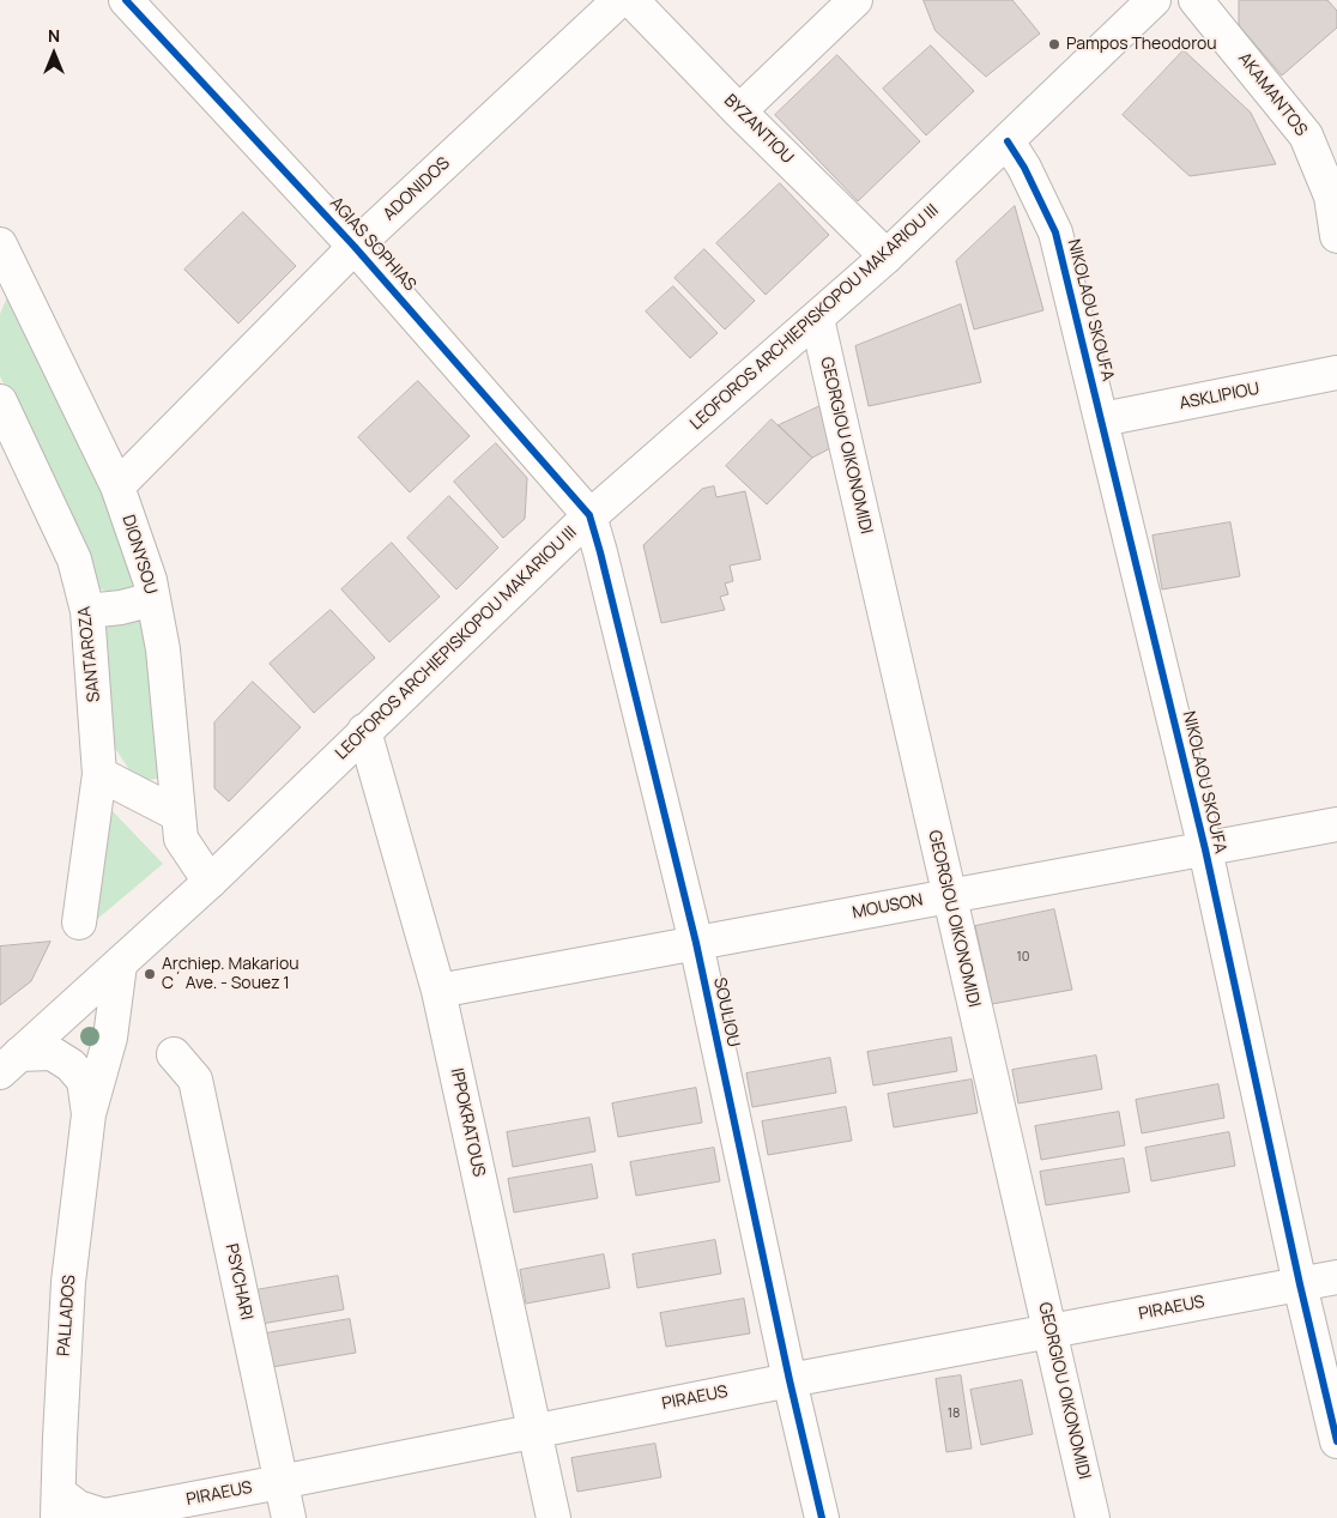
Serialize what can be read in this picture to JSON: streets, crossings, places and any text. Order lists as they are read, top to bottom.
{
  "streets": {
    "street": [
      "AKAMANTOS",
      "BYZANTIOU",
      "ADONIDOS",
      "AGIAS SOPHIAS",
      "NIKOLAOU SKOUFA",
      "LEOFOROS ARCHIEPISKOPOU MAKARIOU III",
      "ASKLIPIOU",
      "GEORGIOU OIKONOMIDI",
      "DIONYSOU",
      "SANTAROZA",
      "MOUSON",
      "SOULIOU",
      "IPPOKRATOUS",
      "PSYCHARI",
      "PIRAEUS",
      "PALLADOS"
    ]
  },
  "crossings": [
    ["BYZANTIOU", "LEOFOROS ARCHIEPISKOPOU MAKARIOU III"],
    ["ADONIDOS", "AGIAS SOPHIAS"],
    ["ADONIDOS", "DIONYSOU"],
    ["AGIAS SOPHIAS", "LEOFOROS ARCHIEPISKOPOU MAKARIOU III"],
    ["AGIAS SOPHIAS", "SOULIOU"],
    ["NIKOLAOU SKOUFA", "LEOFOROS ARCHIEPISKOPOU MAKARIOU III"],
    ["NIKOLAOU SKOUFA", "ASKLIPIOU"],
    ["NIKOLAOU SKOUFA", "MOUSON"],
    ["NIKOLAOU SKOUFA", "PIRAEUS"],
    ["LEOFOROS ARCHIEPISKOPOU MAKARIOU III", "GEORGIOU OIKONOMIDI"],
    ["LEOFOROS ARCHIEPISKOPOU MAKARIOU III", "DIONYSOU"],
    ["LEOFOROS ARCHIEPISKOPOU MAKARIOU III", "SOULIOU"],
    ["LEOFOROS ARCHIEPISKOPOU MAKARIOU III", "IPPOKRATOUS"],
    ["LEOFOROS ARCHIEPISKOPOU MAKARIOU III", "PALLADOS"],
    ["GEORGIOU OIKONOMIDI", "MOUSON"],
    ["GEORGIOU OIKONOMIDI", "PIRAEUS"],
    ["MOUSON", "SOULIOU"],
    ["MOUSON", "IPPOKRATOUS"],
    ["SOULIOU", "PIRAEUS"],
    ["IPPOKRATOUS", "PIRAEUS"],
    ["PSYCHARI", "PIRAEUS"],
    ["PIRAEUS", "PALLADOS"]
  ],
  "places": ["Pampos Theodorou", "Archiep. Makariou C´ Ave. - Souez 1"],
  "house_numbers": ["10", "18"],
  "north": "top"
}
